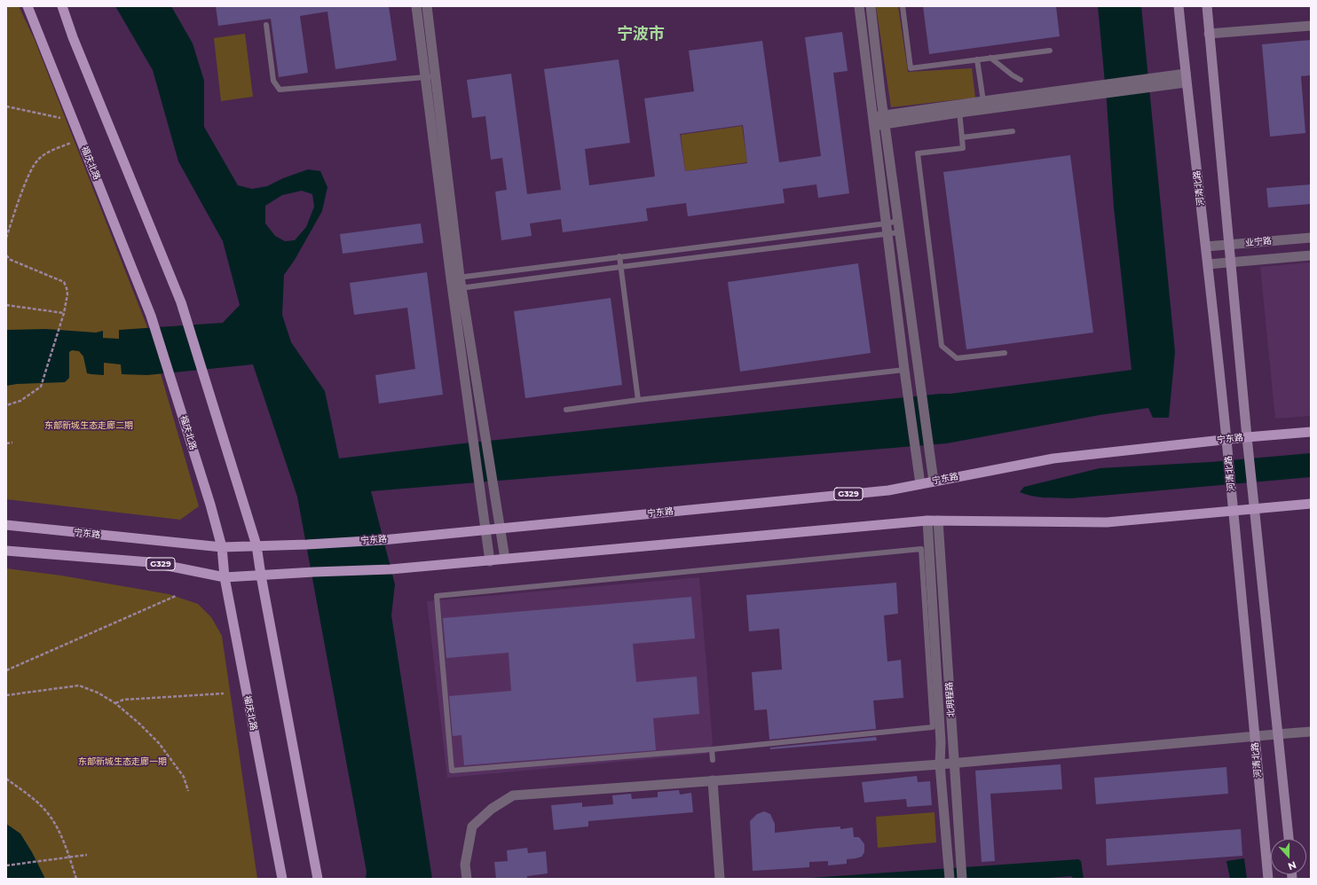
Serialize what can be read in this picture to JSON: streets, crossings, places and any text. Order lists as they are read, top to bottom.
{
  "streets": {
    "main road": [
      "福庆北路",
      "河清北路",
      "宁东路",
      "G329"
    ],
    "street": ["业宁路", "北明程路"]
  },
  "crossings": [
    ["福庆北路", "宁东路"],
    ["福庆北路", "G329"],
    ["河清北路", "业宁路"],
    ["河清北路", "宁东路"],
    ["河清北路", "G329"],
    ["G329", "北明程路"]
  ],
  "districts": ["宁波市"],
  "parks": ["东部新城生态走廊二期", "东部新城生态走廊一期"],
  "north": "bottom"
}
